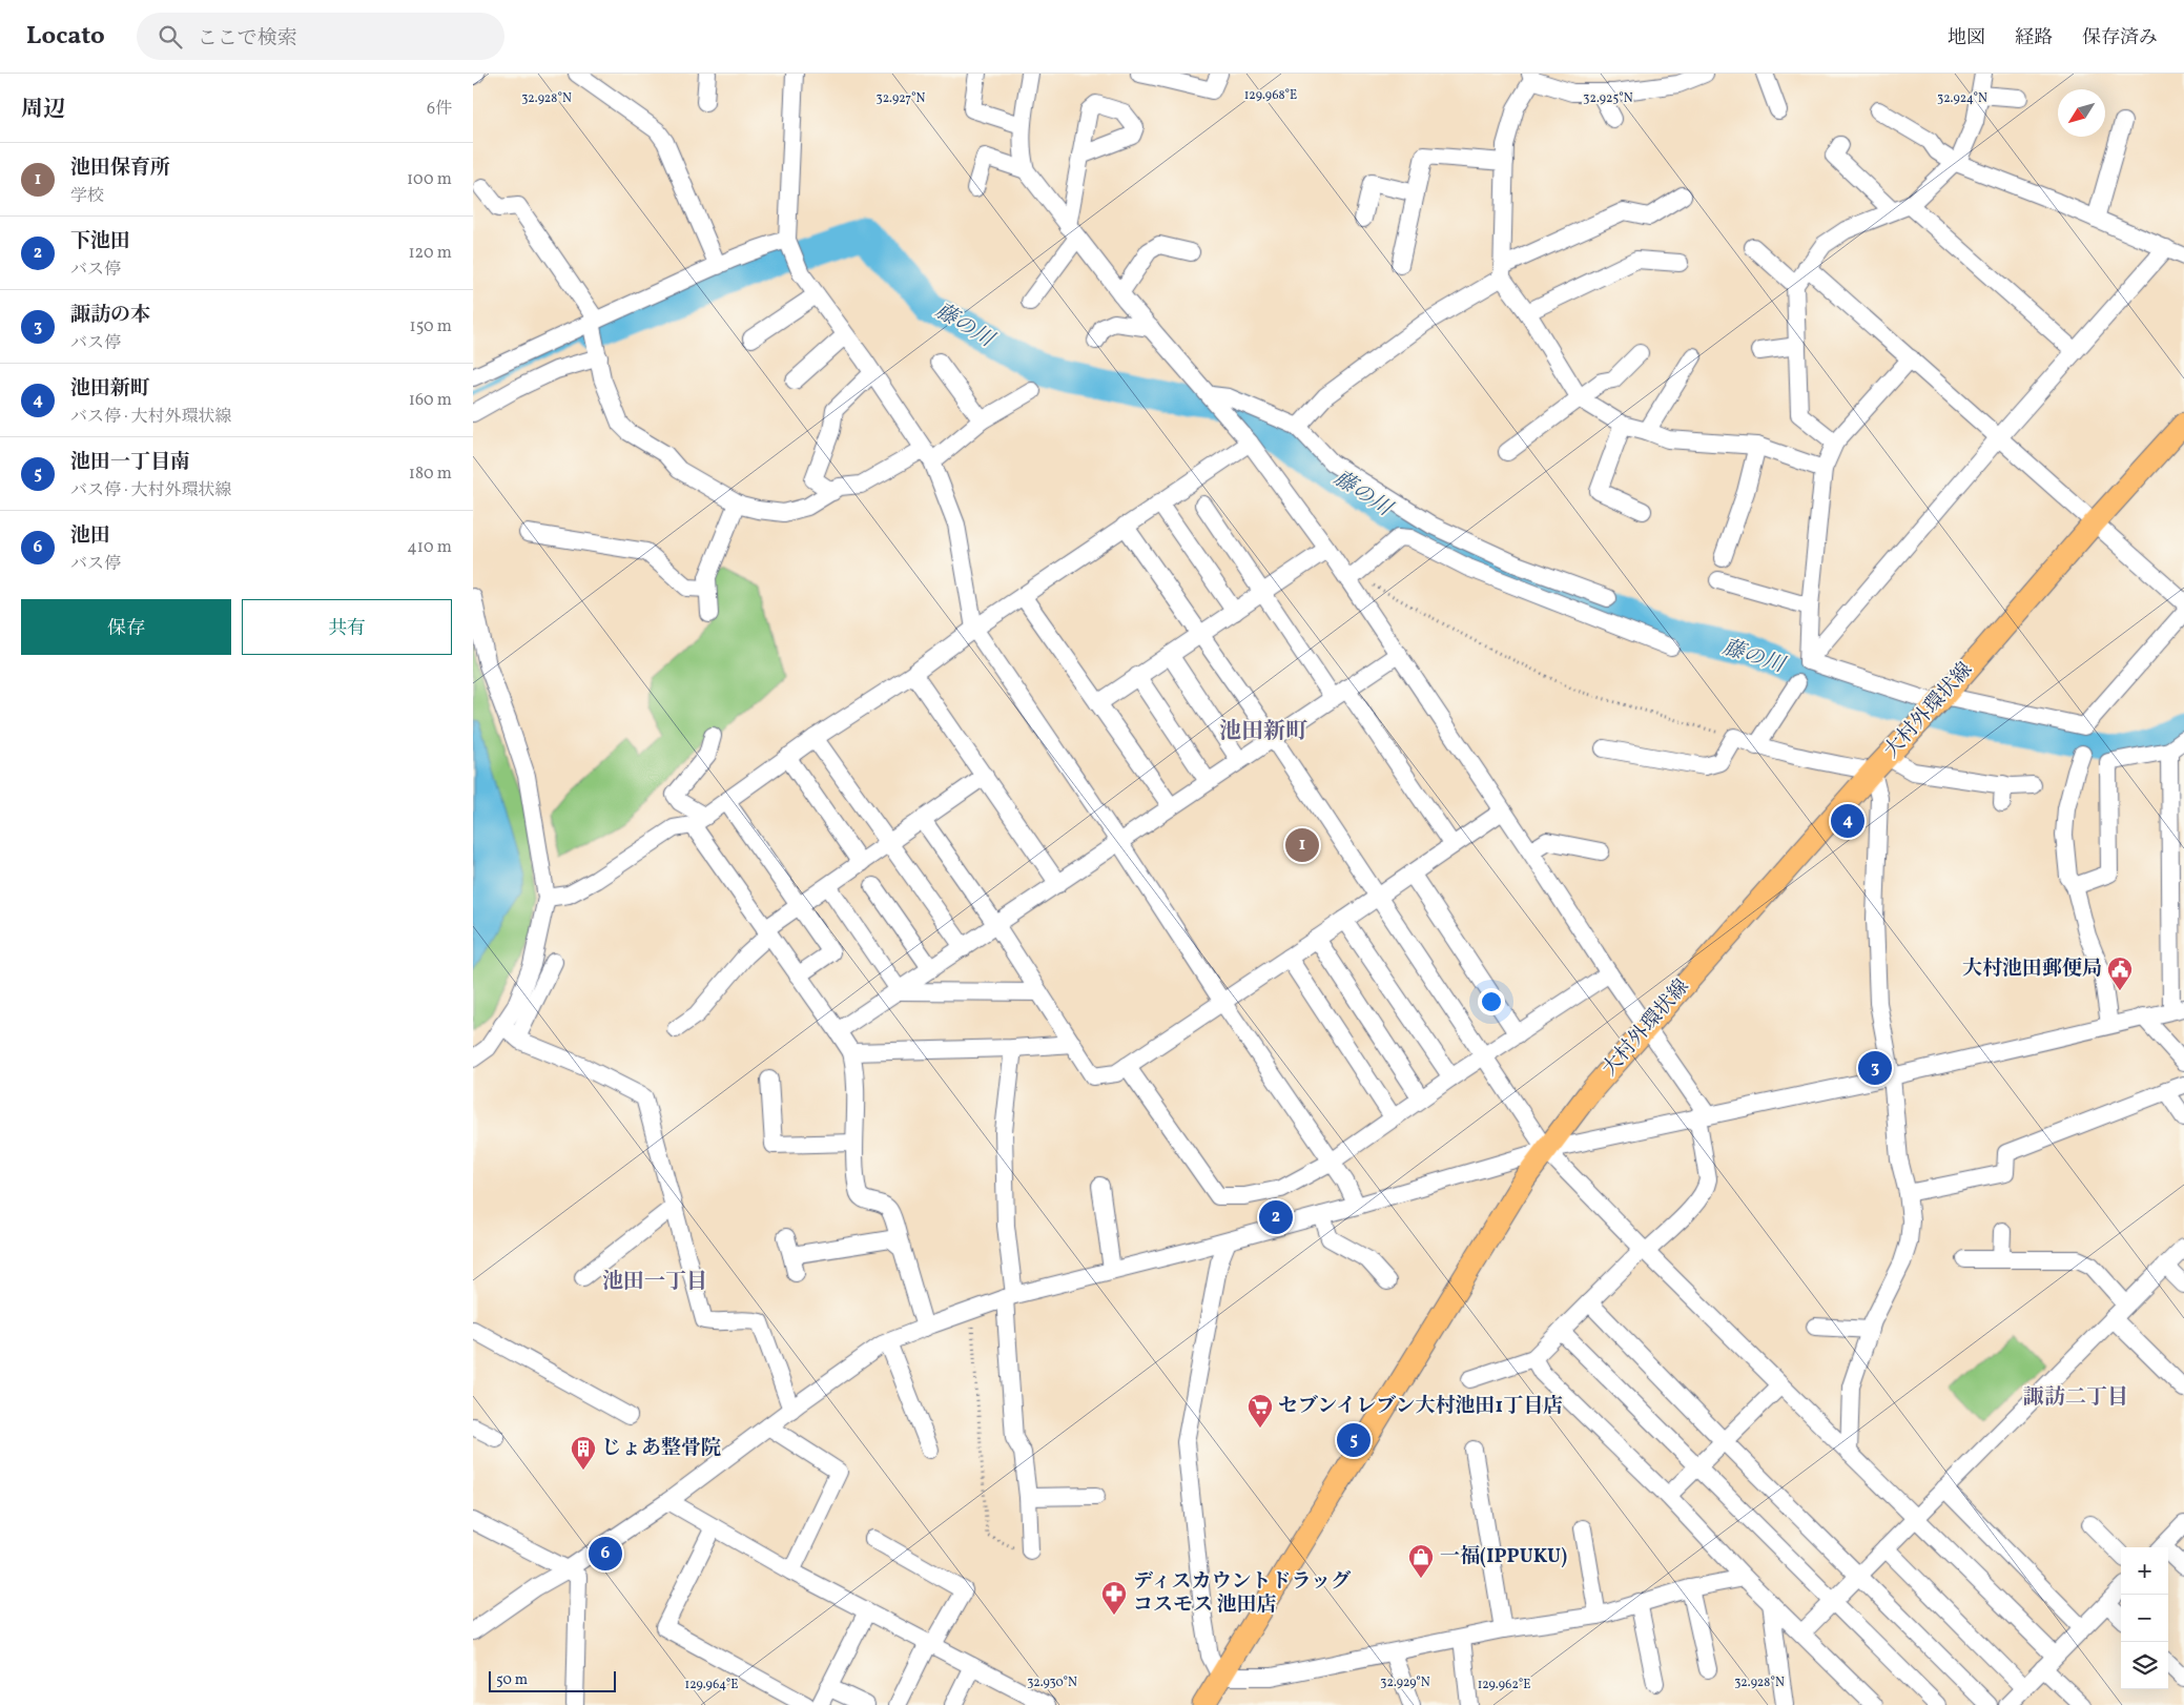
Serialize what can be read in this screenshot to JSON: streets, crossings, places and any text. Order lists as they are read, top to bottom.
{
  "streets": {
    "main road": ["大村外環状線"]
  },
  "districts": ["池田新町", "池田一丁目", "諏訪二丁目"],
  "water": ["藤の川"],
  "places": {
    "public building": ["大村池田郵便局"],
    "supermarket": ["セブンイレブン大村池田1丁目店"],
    "building": ["じょあ整骨院"],
    "shop": ["一福(IPPUKU)"],
    "pharmacy": ["ディスカウントドラッグ コスモス 池田店"]
  },
  "scale_bar": "50 m",
  "north": "bottom left",
  "page": {
    "header": "Locato",
    "search": "ここで検索",
    "nav": ["地図", "経路", "保存済み"],
    "heading": ["周辺", "6件"],
    "list": [
      {
        "mark": "1",
        "name": "池田保育所",
        "note": "学校",
        "value": "100 m"
      },
      {
        "mark": "2",
        "name": "下池田",
        "note": "バス停",
        "value": "120 m"
      },
      {
        "mark": "3",
        "name": "諏訪の本",
        "note": "バス停",
        "value": "150 m"
      },
      {
        "mark": "4",
        "name": "池田新町",
        "note": "バス停 · 大村外環状線",
        "value": "160 m"
      },
      {
        "mark": "5",
        "name": "池田一丁目南",
        "note": "バス停 · 大村外環状線",
        "value": "180 m"
      },
      {
        "mark": "6",
        "name": "池田",
        "note": "バス停",
        "value": "410 m"
      }
    ],
    "buttons": ["保存", "共有"],
    "pins": [
      "4",
      "1",
      "3",
      "2",
      "5",
      "6"
    ],
    "map_buttons": ["+", "−"],
    "scale": "50 m"
  },
  "coordinates": [
    "129.968°E",
    "32.928°N",
    "32.927°N",
    "32.925°N",
    "32.924°N",
    "32.930°N",
    "32.929°N",
    "129.964°E",
    "129.962°E"
  ]
}
